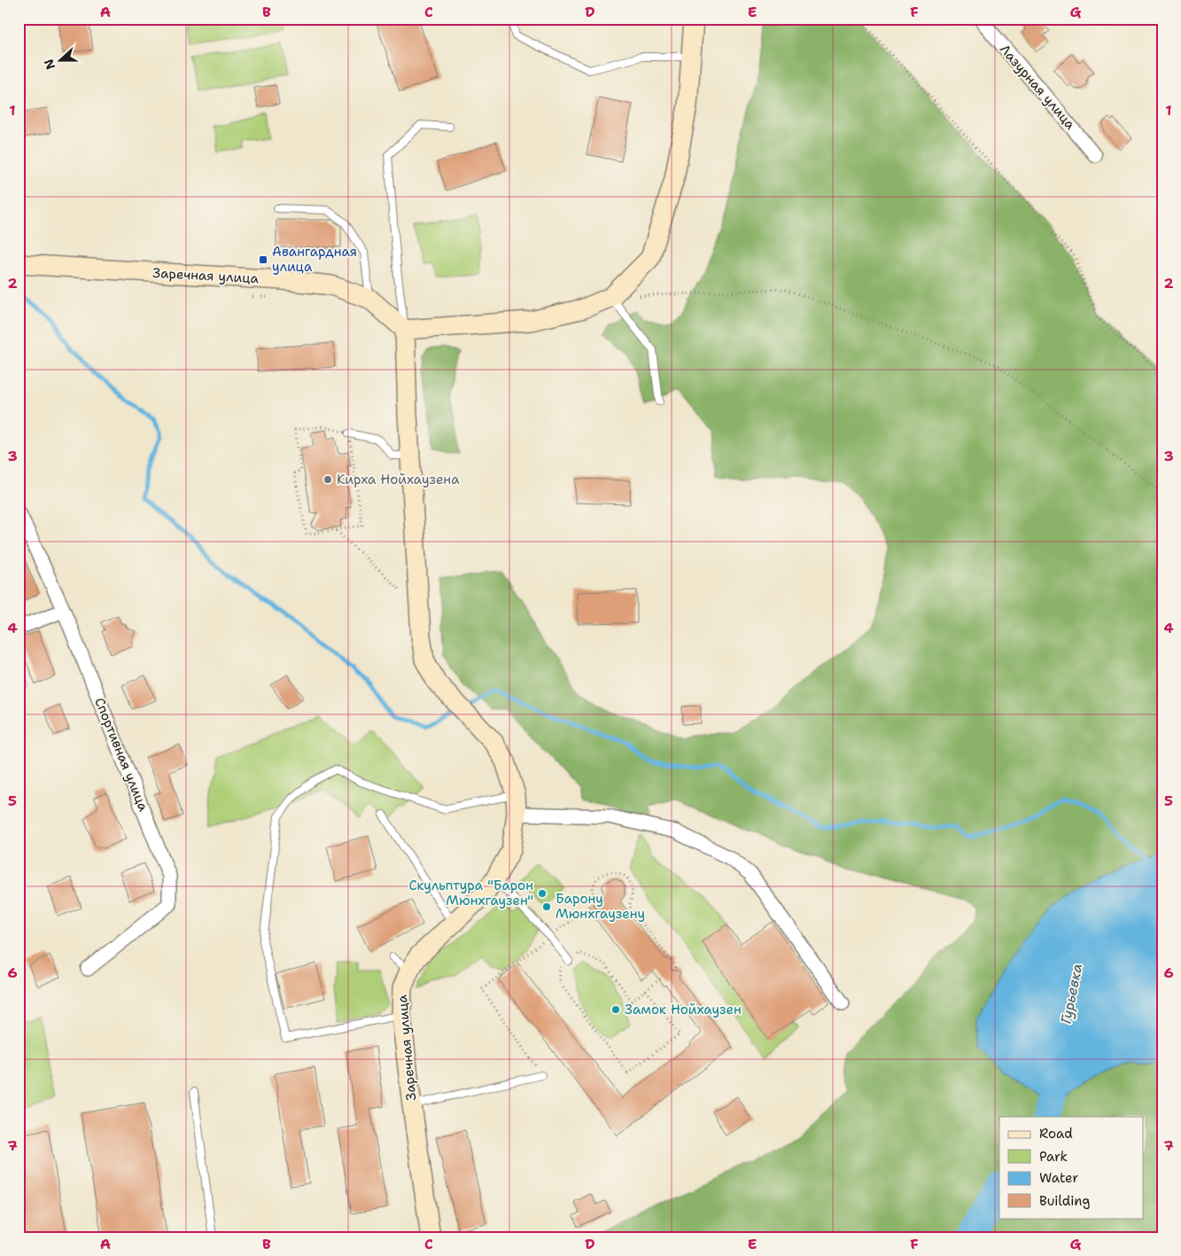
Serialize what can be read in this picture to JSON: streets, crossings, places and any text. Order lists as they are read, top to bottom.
{
  "streets": {
    "main road": ["Заречная улица"],
    "street": ["Лазурная улица", "Спортивная улица"]
  },
  "water": ["Гурьевка"],
  "places": {
    "transit": ["Авангардная улица"],
    "other": [
      "Кирха Нойхаузена",
      "Скульптура \"Барон Мюнхгаузен\"",
      "Барону Мюнхгаузену",
      "Замок Нойхаузен"
    ]
  },
  "legend": [
    "Road",
    "Park",
    "Water",
    "Building"
  ],
  "north": "left",
  "grid": {
    "columns": [
      "A",
      "B",
      "C",
      "D",
      "E",
      "F",
      "G"
    ],
    "rows": [
      "1",
      "2",
      "3",
      "4",
      "5",
      "6",
      "7"
    ]
  }
}
